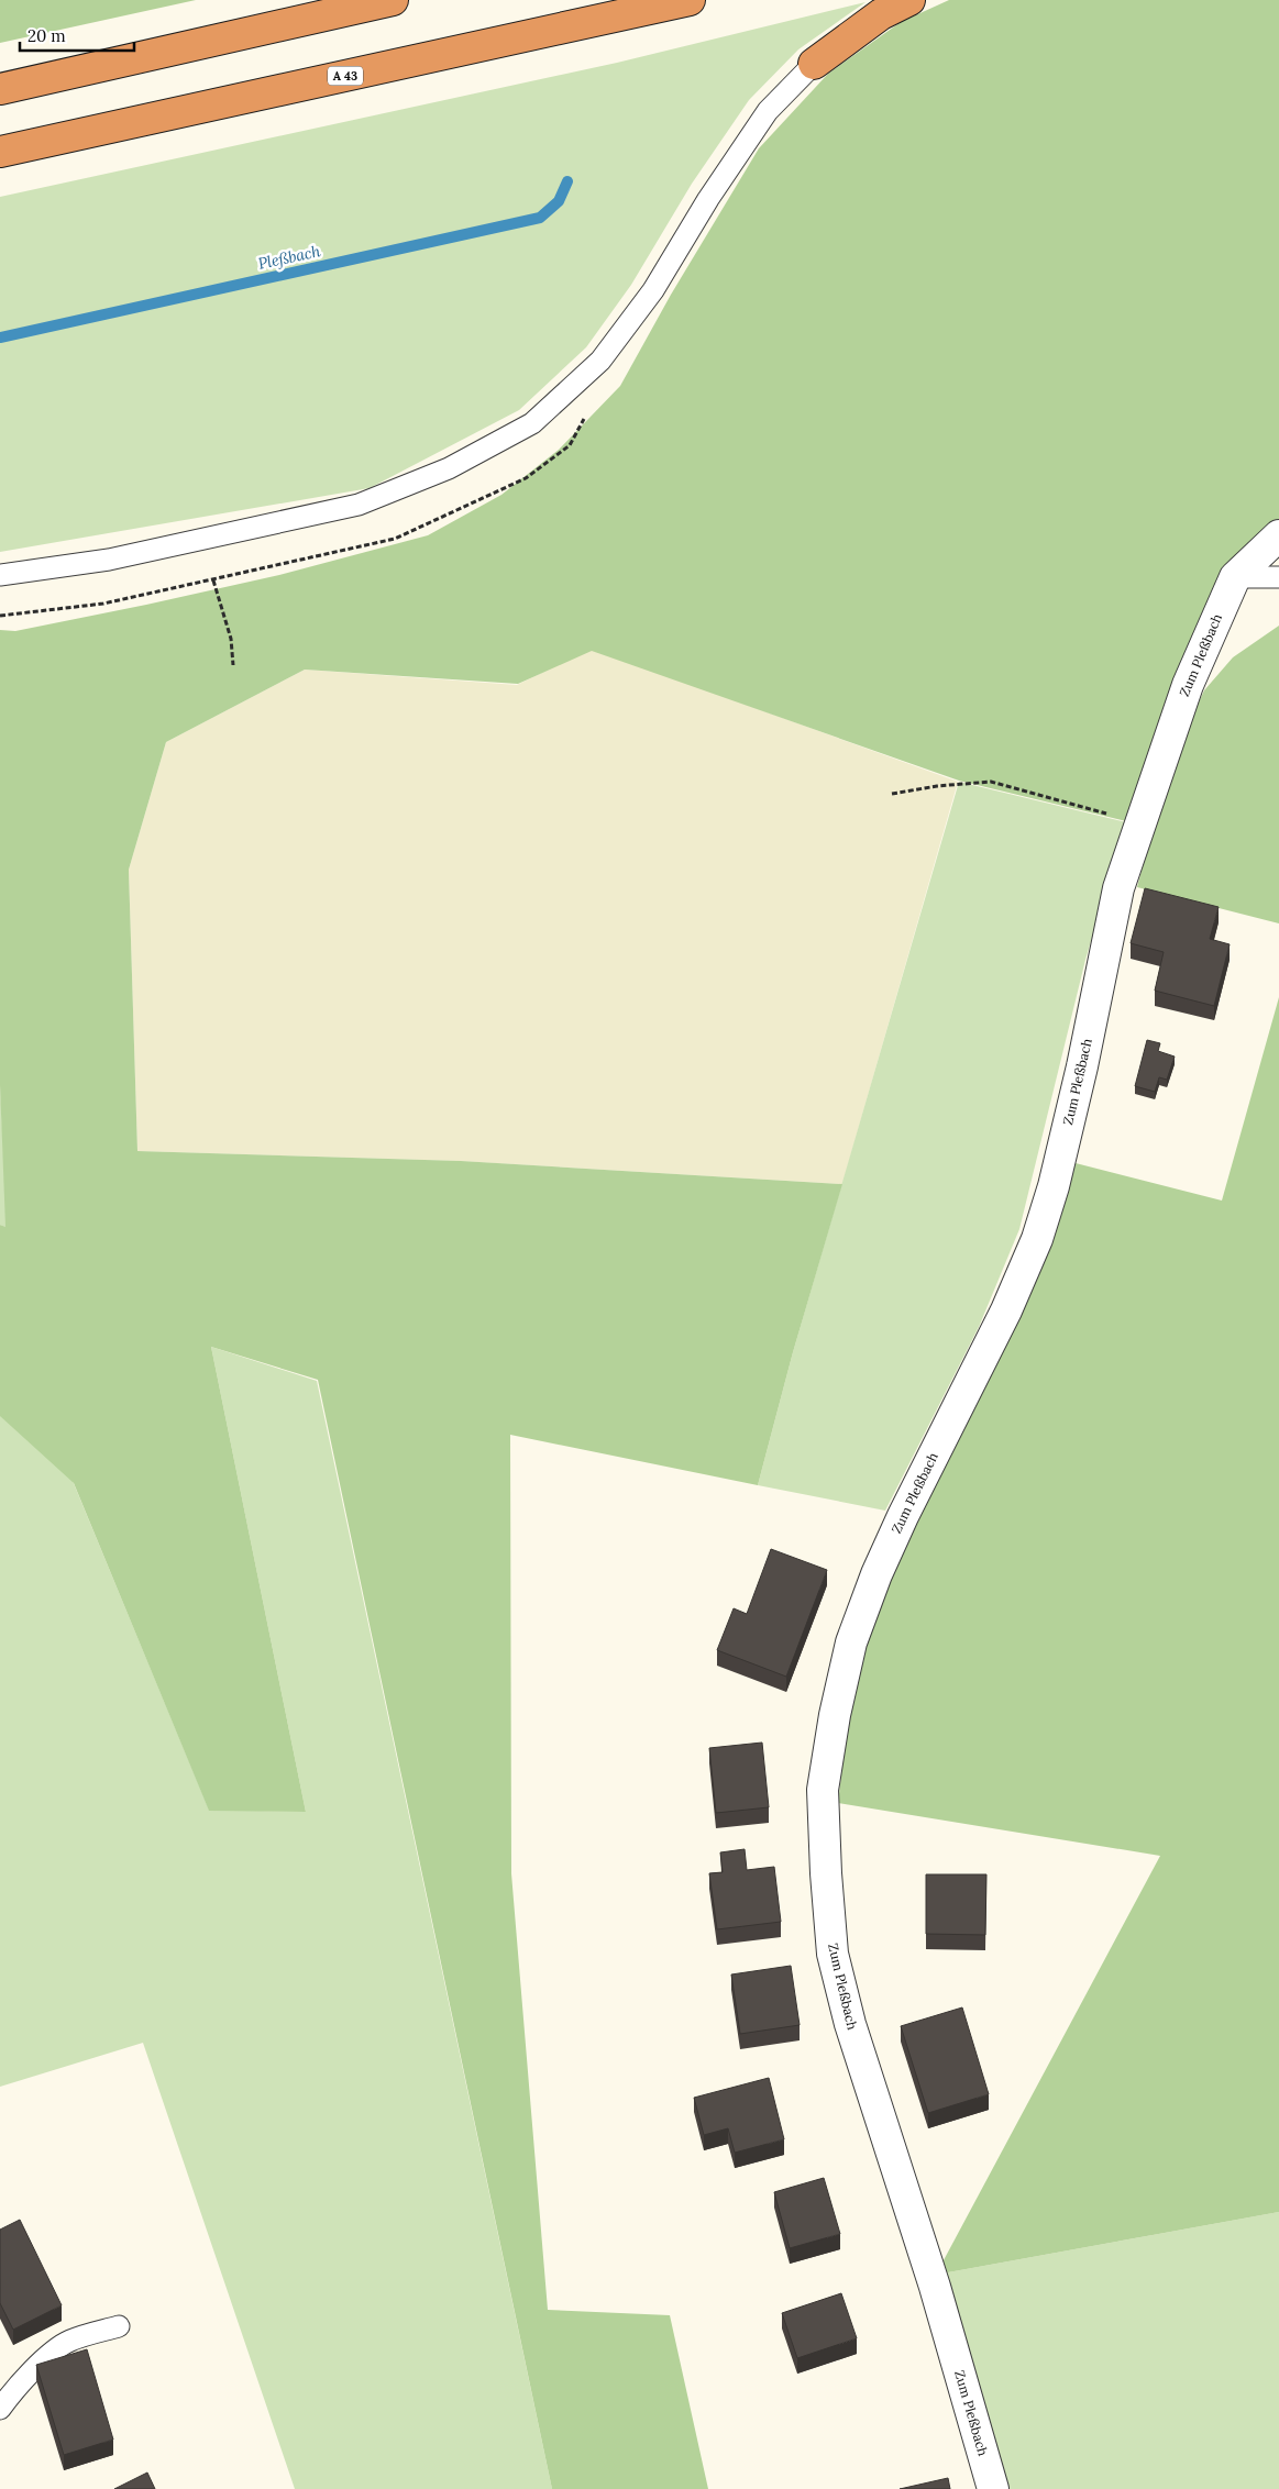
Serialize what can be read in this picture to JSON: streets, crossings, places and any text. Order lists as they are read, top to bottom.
{
  "streets": {
    "highway": ["A 43"],
    "street": ["Zum Pleßbach"]
  },
  "water": ["Pleßbach"],
  "scale_bar": "20 m"
}
